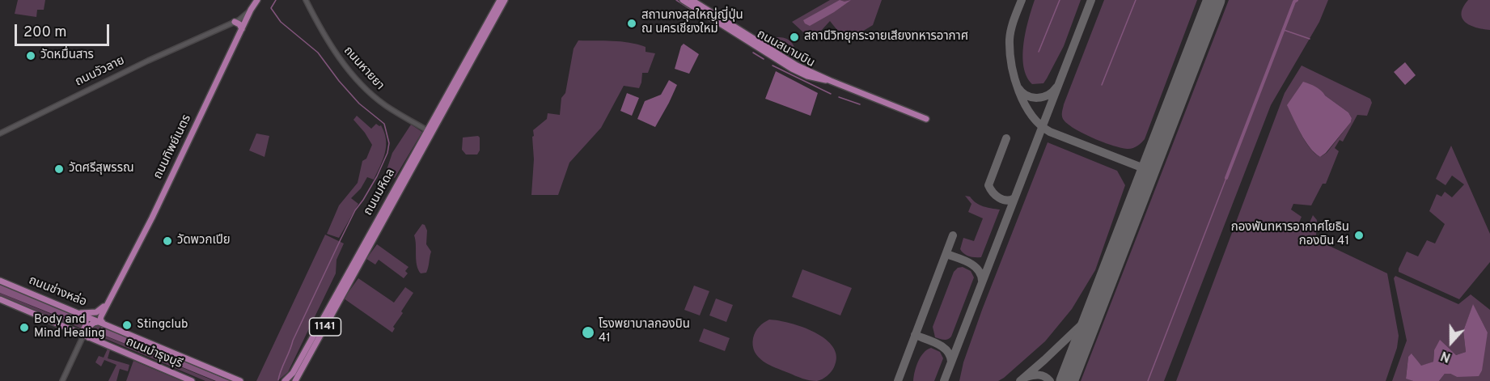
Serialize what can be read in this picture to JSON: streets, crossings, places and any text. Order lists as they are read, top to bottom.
{
  "streets": {
    "main road": [
      "ถนนสนามบิน",
      "ถนนวัวลาย",
      "ถนนทิพย์เนตร",
      "ถนนมหิดล",
      "ถนนช่างหล่อ",
      "1141",
      "ถนนบำรุงบุรี"
    ],
    "street": ["ถนนหายยา"]
  },
  "crossings": [
    ["ถนนหายยา", "ถนนมหิดล"],
    ["ถนนวัวลาย", "ถนนทิพย์เนตร"],
    ["ถนนทิพย์เนตร", "ถนนช่างหล่อ"]
  ],
  "places": [
    "สถานกงสุลใหญ่ญี่ปุ่น ณ นครเชียงใหม่",
    "สถานีวิทยุกระจายเสียงทหารอากาศ",
    "วัดหมื่นสาร",
    "วัดศรีสุพรรณ",
    "กองพันทหารอากาศโยธิน กองบิน 41",
    "วัดพวกเปีย",
    "Stingclub",
    "Body and Mind Healing",
    "โรงพยาบาลกองบิน 41"
  ],
  "scale_bar": "200 m",
  "north": "bottom"
}
